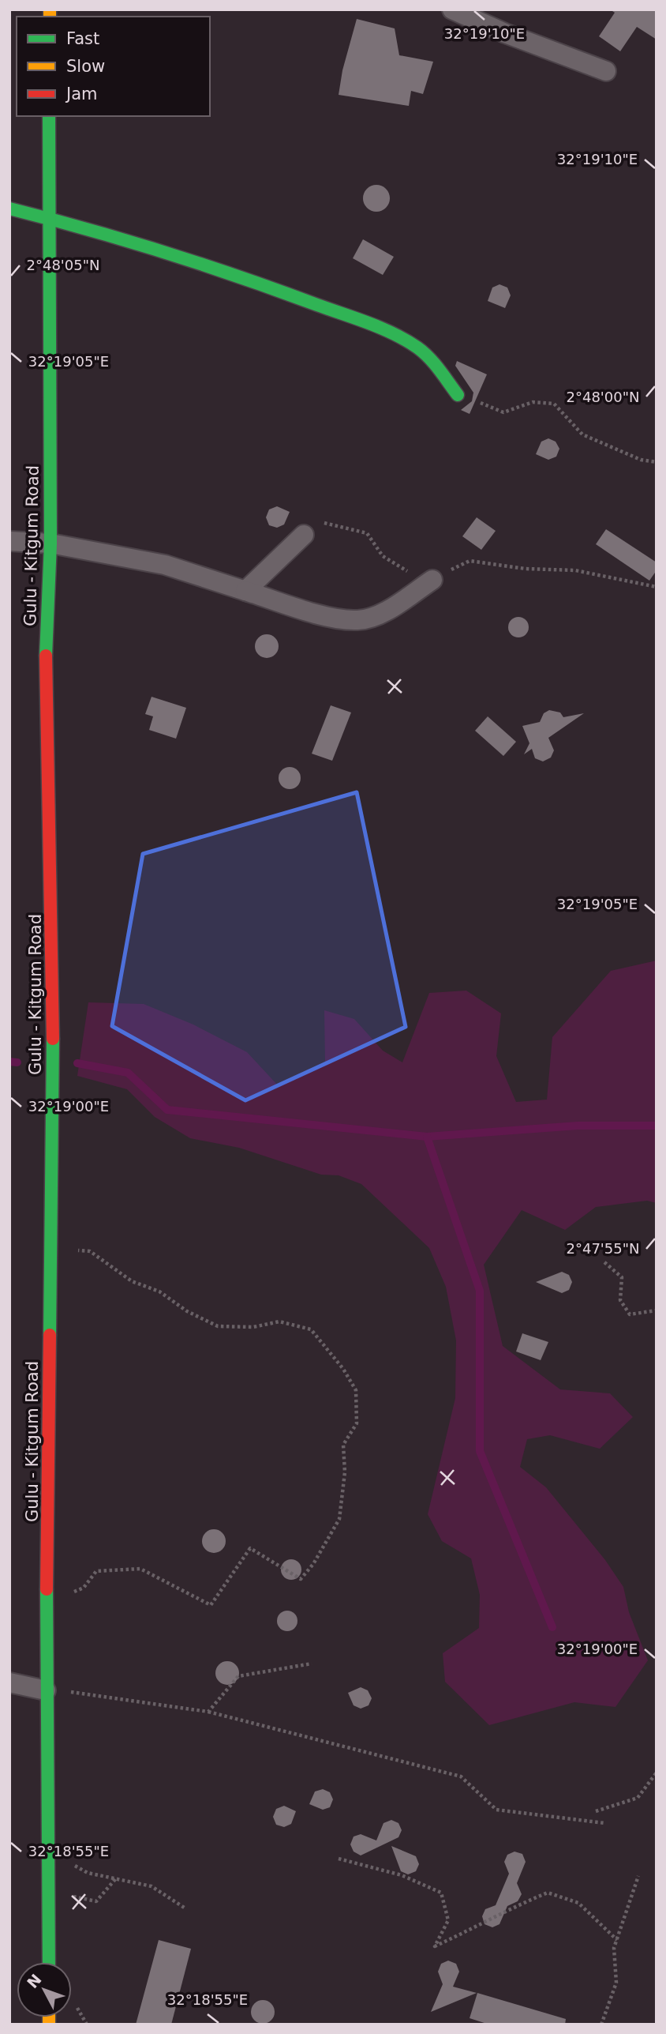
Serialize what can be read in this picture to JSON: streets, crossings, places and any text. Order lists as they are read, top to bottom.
{
  "streets": {
    "main road": ["Gulu - Kitgum Road"]
  },
  "legend": ["Fast", "Slow", "Jam"],
  "north": "top left",
  "coordinates": [
    "32°19'10\"E",
    "2°48'05\"N",
    "32°19'05\"E",
    "2°48'00\"N",
    "32°19'00\"E",
    "2°47'55\"N",
    "32°18'55\"E"
  ]
}
